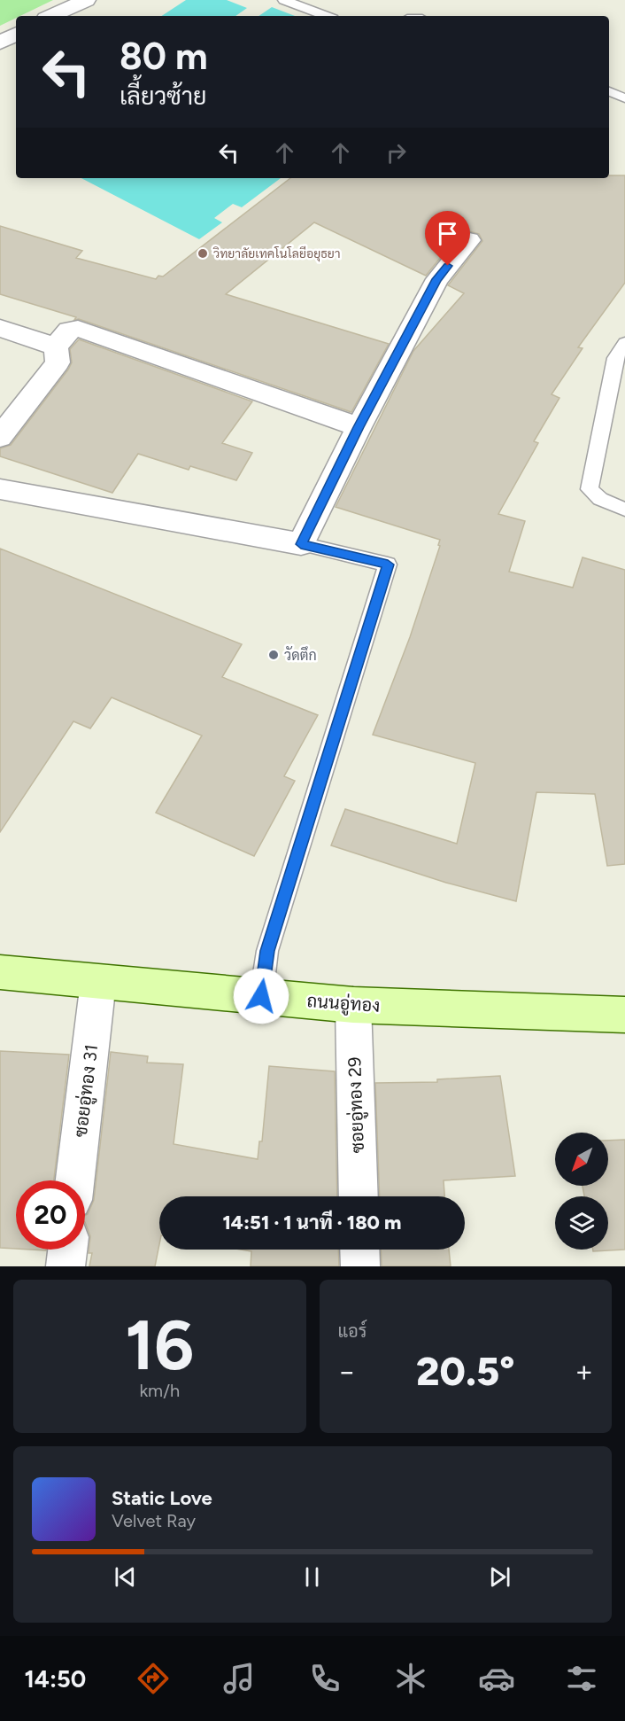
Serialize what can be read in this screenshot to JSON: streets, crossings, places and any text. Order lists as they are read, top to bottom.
{
  "streets": {
    "main road": ["ถนนอู่ทอง"],
    "street": ["ซอยอู่ทอง 31", "ซอยอู่ทอง 29"]
  },
  "crossings": [
    ["ถนนอู่ทอง", "ซอยอู่ทอง 31"],
    ["ถนนอู่ทอง", "ซอยอู่ทอง 29"]
  ],
  "places": ["วิทยาลัยเทคโนโลยีอยุธยา", "วัดตึก"],
  "north": "bottom left",
  "page": {
    "turn": ["80 m", "เลี้ยวซ้าย"],
    "limit": "20",
    "trip": "14:51 · 1 นาที · 180 m",
    "tile": [
      ["16", "km/h"],
      "แอร์"
    ],
    "heat": ["−", "20.5°", "+"],
    "song": ["Static Love", "Velvet Ray"],
    "tabs": "14:50"
  }
}
